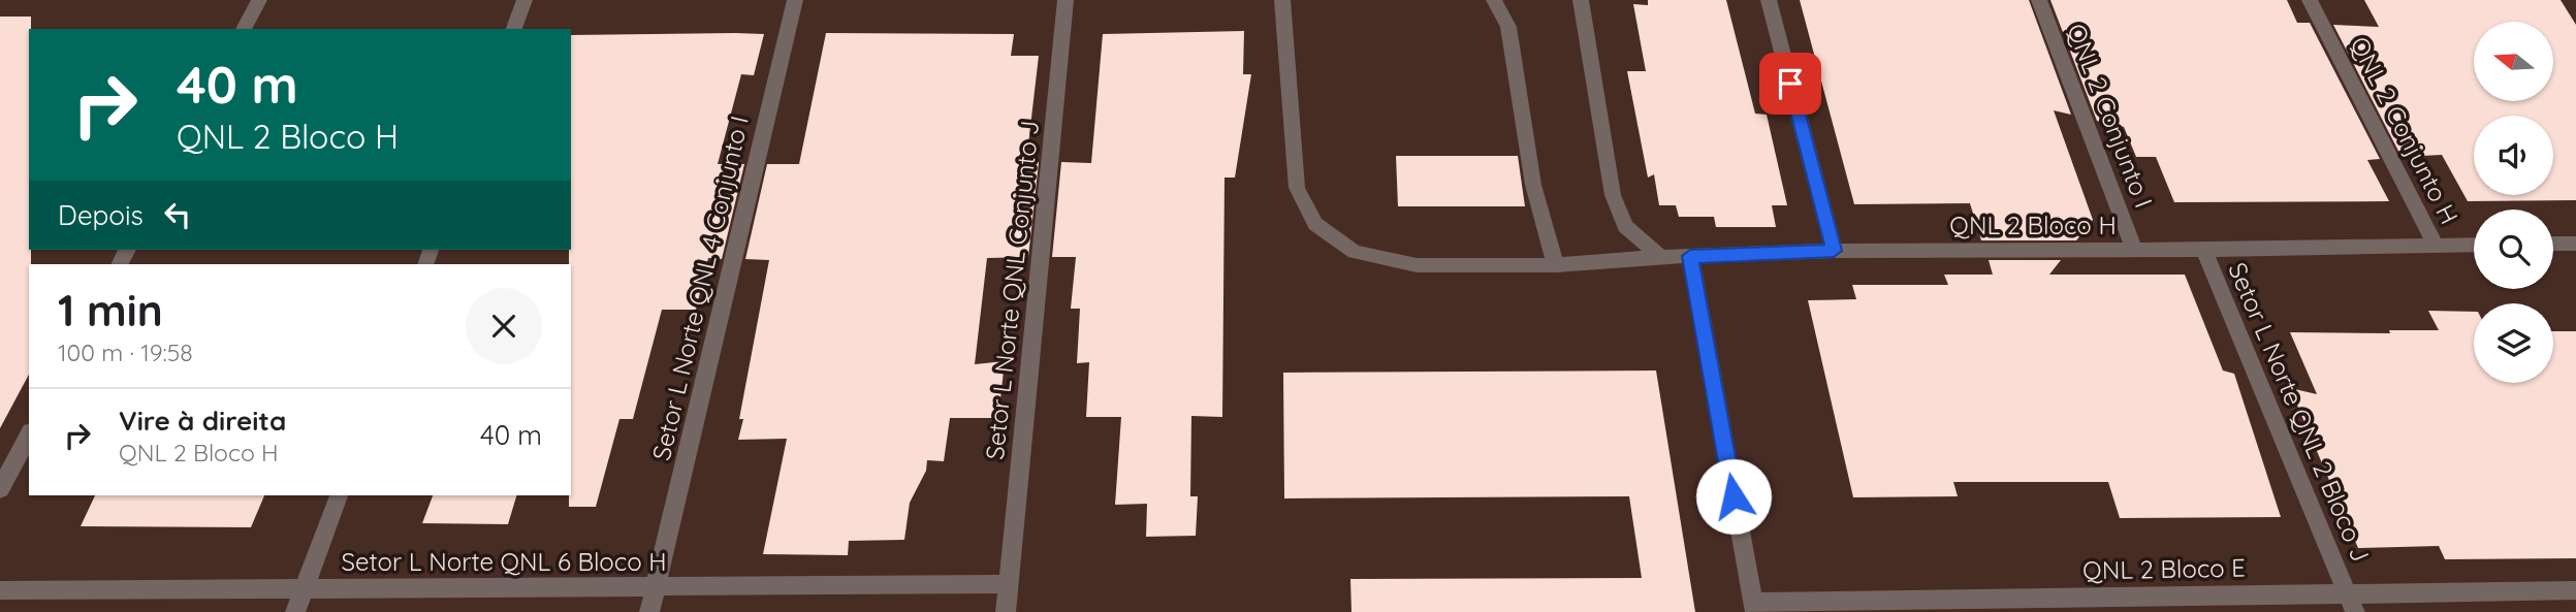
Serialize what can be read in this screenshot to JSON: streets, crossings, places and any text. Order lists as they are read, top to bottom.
{
  "streets": {
    "street": [
      "QNL 2 Conjunto I",
      "QNL 2 Conjunto H",
      "QNL 2 Bloco H",
      "Setor L Norte QNL 4 Conjunto I",
      "Setor L Norte QNL Conjunto J",
      "Setor L Norte QNL 2 Bloco J",
      "Setor L Norte QNL 6 Bloco H",
      "QNL 2 Bloco E"
    ]
  },
  "crossings": [
    ["QNL 2 Conjunto I", "QNL 2 Bloco H"],
    ["QNL 2 Conjunto H", "QNL 2 Bloco H"],
    ["QNL 2 Bloco H", "Setor L Norte QNL 2 Bloco J"],
    ["Setor L Norte QNL 4 Conjunto I", "Setor L Norte QNL 6 Bloco H"],
    ["Setor L Norte QNL Conjunto J", "Setor L Norte QNL 6 Bloco H"],
    ["Setor L Norte QNL 2 Bloco J", "QNL 2 Bloco E"]
  ],
  "north": "left",
  "page": {
    "turn": ["40 m", "QNL 2 Bloco H"],
    "then": "Depois",
    "heading": ["1 min", "100 m · 19:58"],
    "list": [
      {
        "name": "Vire à direita",
        "note": "QNL 2 Bloco H",
        "value": "40 m"
      }
    ]
  }
}
